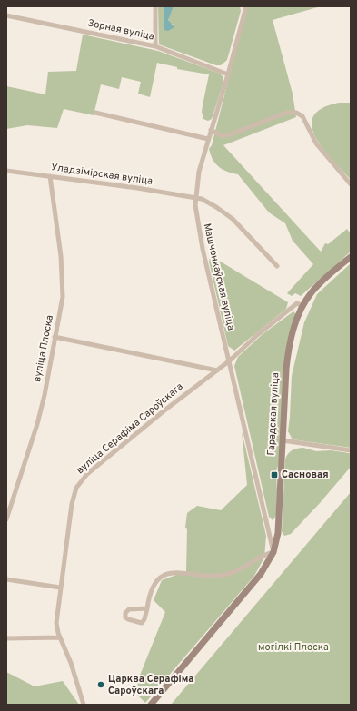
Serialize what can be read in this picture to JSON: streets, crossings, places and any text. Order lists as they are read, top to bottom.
{
  "streets": {
    "main road": ["Гарадская вуліца"],
    "street": [
      "Зорная вуліца",
      "Уладзімірская вуліца",
      "Машчонкаўская вуліца",
      "вуліца Плоска",
      "вуліца Серафіма Сароўскага"
    ]
  },
  "crossings": [
    ["Зорная вуліца", "Машчонкаўская вуліца"],
    ["Уладзімірская вуліца", "Машчонкаўская вуліца"],
    ["Уладзімірская вуліца", "вуліца Плоска"],
    ["Машчонкаўская вуліца", "Гарадская вуліца"],
    ["Машчонкаўская вуліца", "вуліца Серафіма Сароўскага"],
    ["Гарадская вуліца", "вуліца Серафіма Сароўскага"]
  ],
  "parks": ["могілкі Плоска"],
  "places": {
    "transit": ["Сасновая"],
    "other": ["Царква Серафіма Сароўскага"]
  }
}
